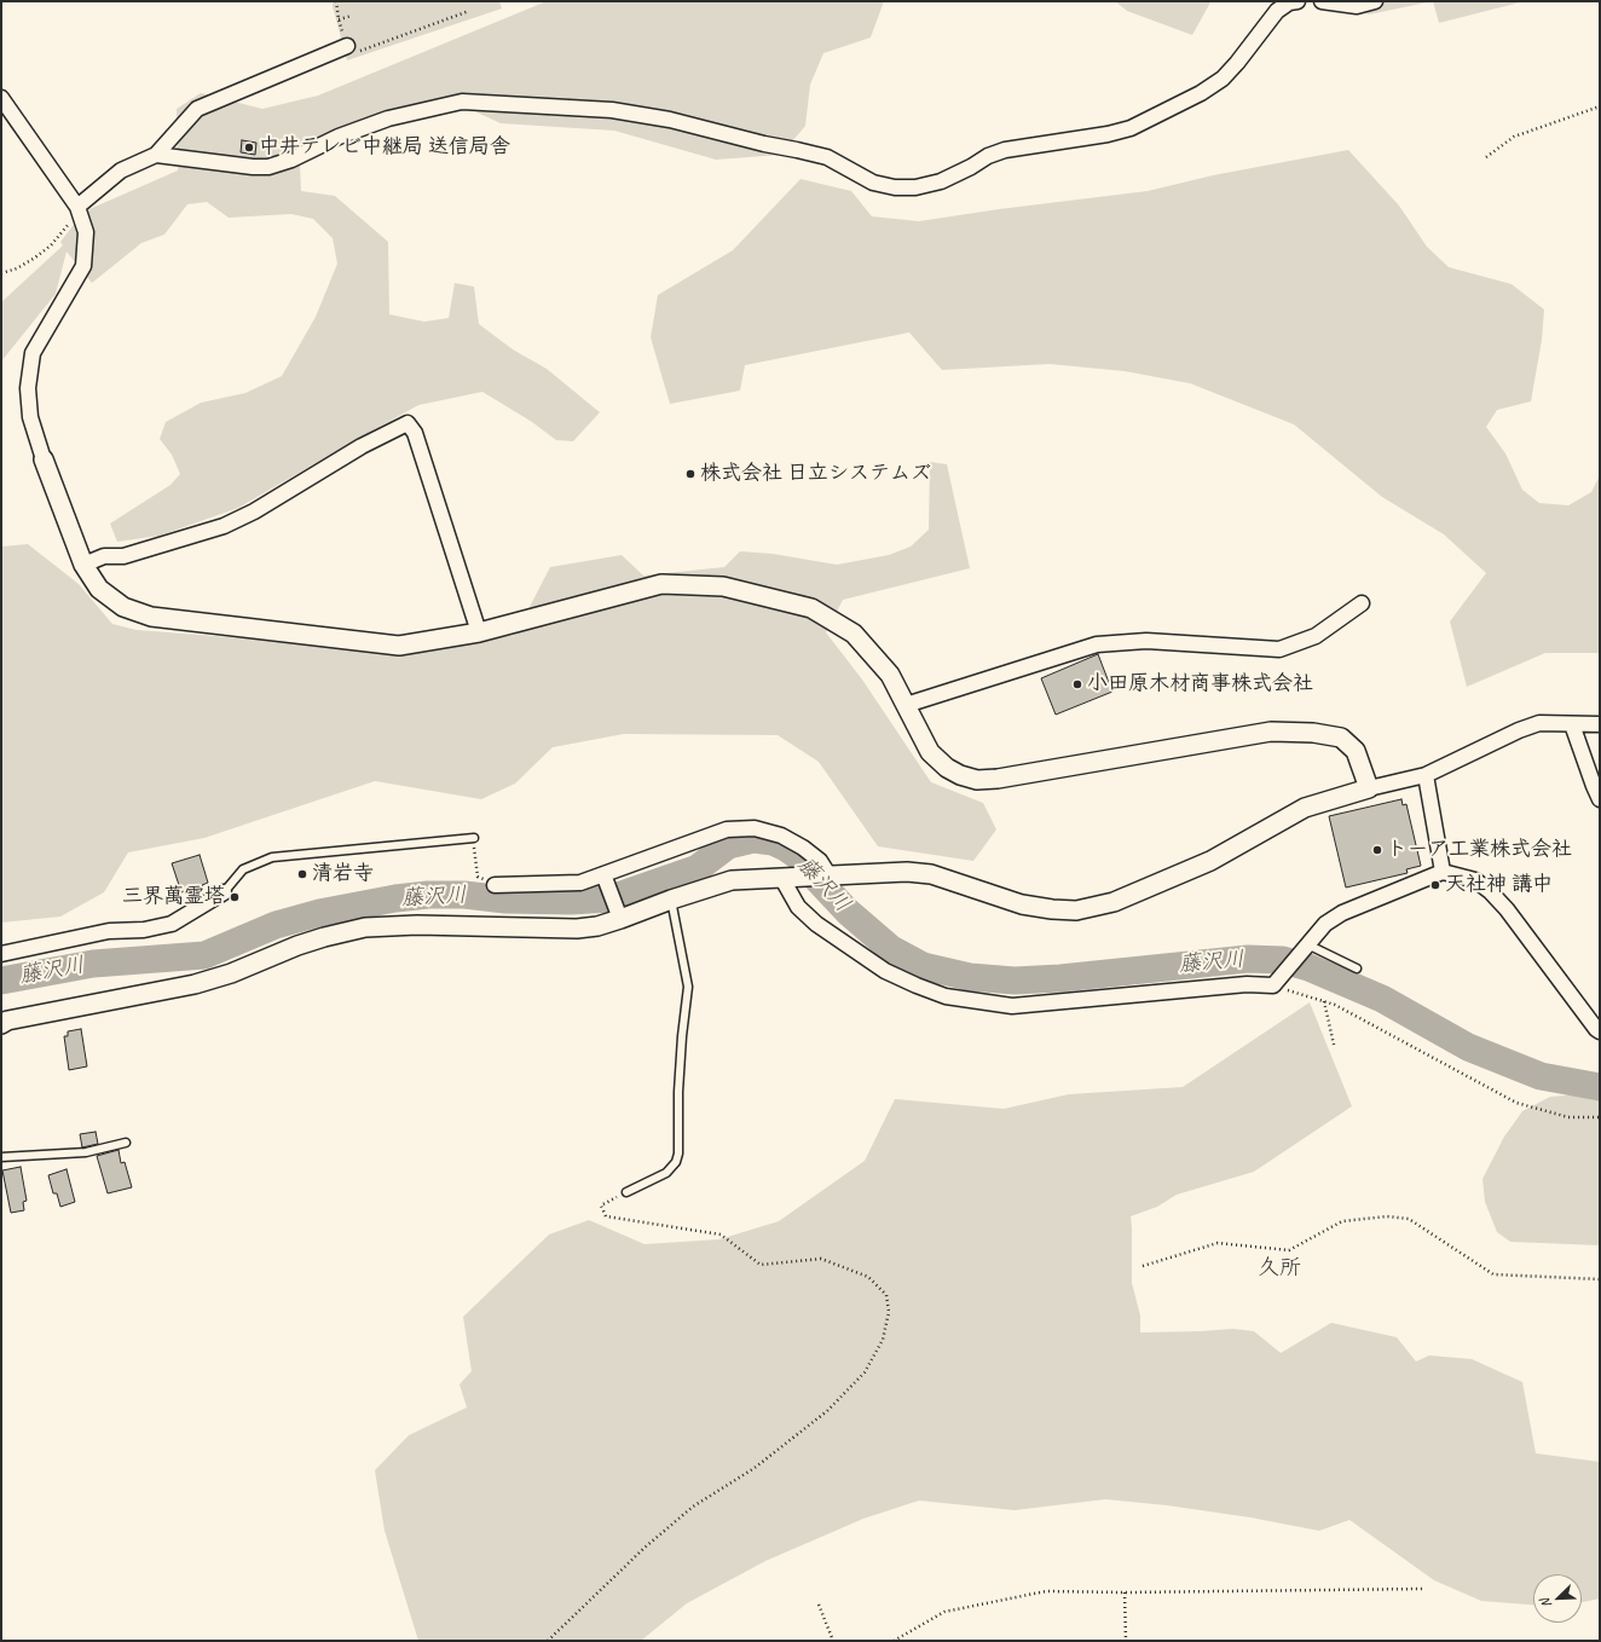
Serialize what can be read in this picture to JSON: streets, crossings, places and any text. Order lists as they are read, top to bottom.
{
  "districts": ["久所"],
  "water": ["藤沢川"],
  "places": [
    "中井テレビ中継局 送信局舎",
    "株式会社 日立システムズ",
    "小田原木材商事株式会社",
    "トーア工業株式会社",
    "清岩寺",
    "天社神 講中",
    "三界萬霊塔"
  ],
  "north": "bottom left"
}
